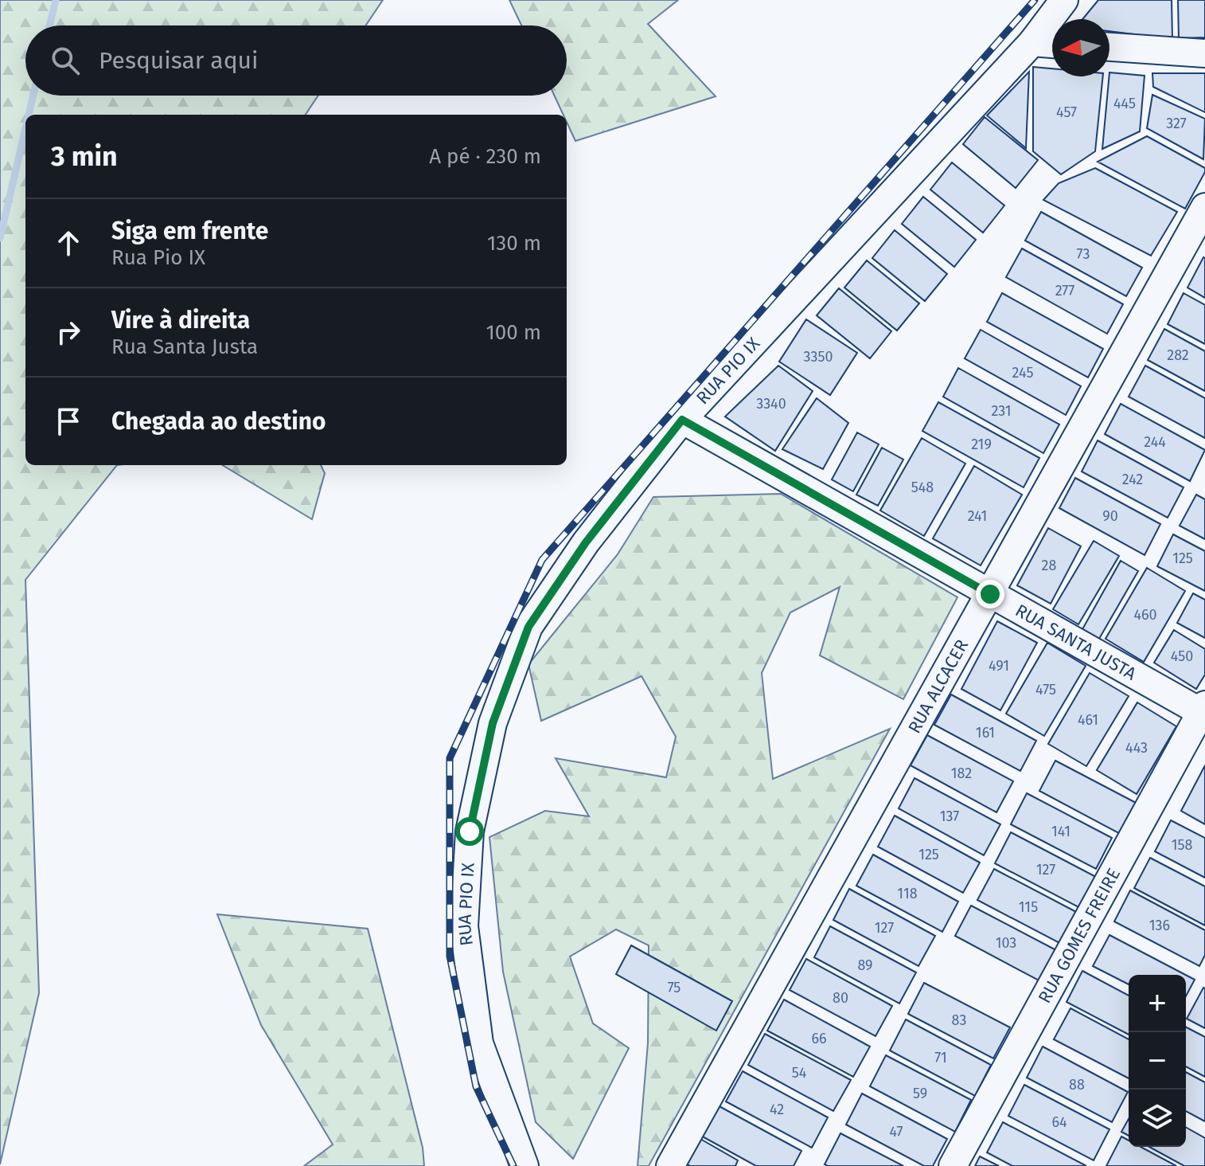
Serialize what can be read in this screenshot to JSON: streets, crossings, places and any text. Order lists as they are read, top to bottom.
{
  "streets": {
    "street": [
      "RUA PIO IX",
      "RUA SANTA JUSTA",
      "RUA ALCACER",
      "RUA GOMES FREIRE"
    ]
  },
  "crossings": [
    ["RUA PIO IX", "RUA SANTA JUSTA"],
    ["RUA SANTA JUSTA", "RUA ALCACER"],
    ["RUA SANTA JUSTA", "RUA GOMES FREIRE"]
  ],
  "house_numbers": [
    "445",
    "457",
    "327",
    "73",
    "277",
    "282",
    "3350",
    "245",
    "3340",
    "231",
    "244",
    "219",
    "242",
    "548",
    "241",
    "90",
    "125",
    "28",
    "460",
    "450",
    "491",
    "475",
    "461",
    "161",
    "443",
    "182",
    "137",
    "141",
    "158",
    "125",
    "127",
    "118",
    "115",
    "136",
    "127",
    "103",
    "89",
    "75",
    "80",
    "83",
    "66",
    "71",
    "54",
    "88",
    "59",
    "42",
    "64",
    "47"
  ],
  "north": "left",
  "page": {
    "search": "Pesquisar aqui",
    "heading": ["3 min", "A pé · 230 m"],
    "list": [
      ["Siga em frente", "Rua Pio IX", "130 m"],
      ["Vire à direita", "Rua Santa Justa", "100 m"],
      "Chegada ao destino"
    ],
    "map_buttons": ["+", "−"]
  }
}
